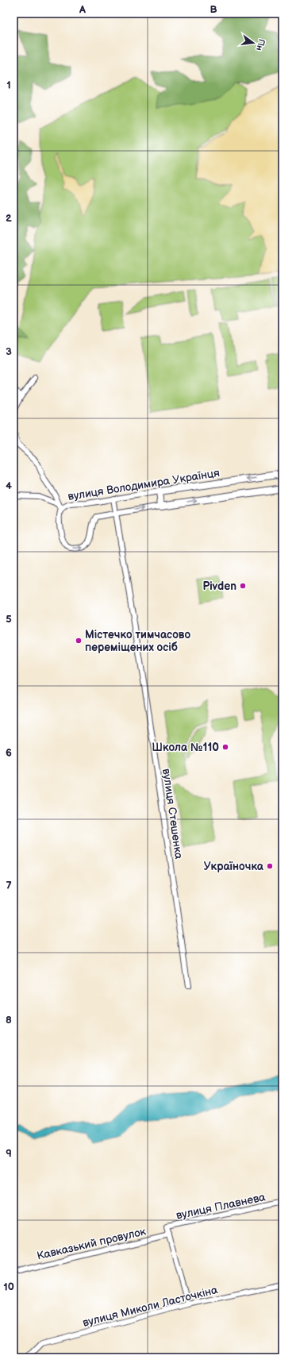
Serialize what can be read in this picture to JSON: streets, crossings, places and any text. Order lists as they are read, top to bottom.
{
  "streets": {
    "street": [
      "вулиця Володимира Українця",
      "вулиця Стешенка",
      "вулиця Плавнева",
      "Кавказький провулок",
      "вулиця Миколи Ласточкіна"
    ]
  },
  "crossings": [
    ["вулиця Володимира Українця", "вулиця Стешенка"],
    ["вулиця Плавнева", "Кавказький провулок"],
    ["вулиця Плавнева", "вулиця Миколи Ласточкіна"]
  ],
  "places": [
    "Pivden",
    "Містечко тимчасово переміщених осіб",
    "Школа №110",
    "Україночка"
  ],
  "north": "right",
  "grid": {
    "columns": ["A", "B"],
    "rows": [
      "1",
      "2",
      "3",
      "4",
      "5",
      "6",
      "7",
      "8",
      "9",
      "10"
    ]
  }
}
